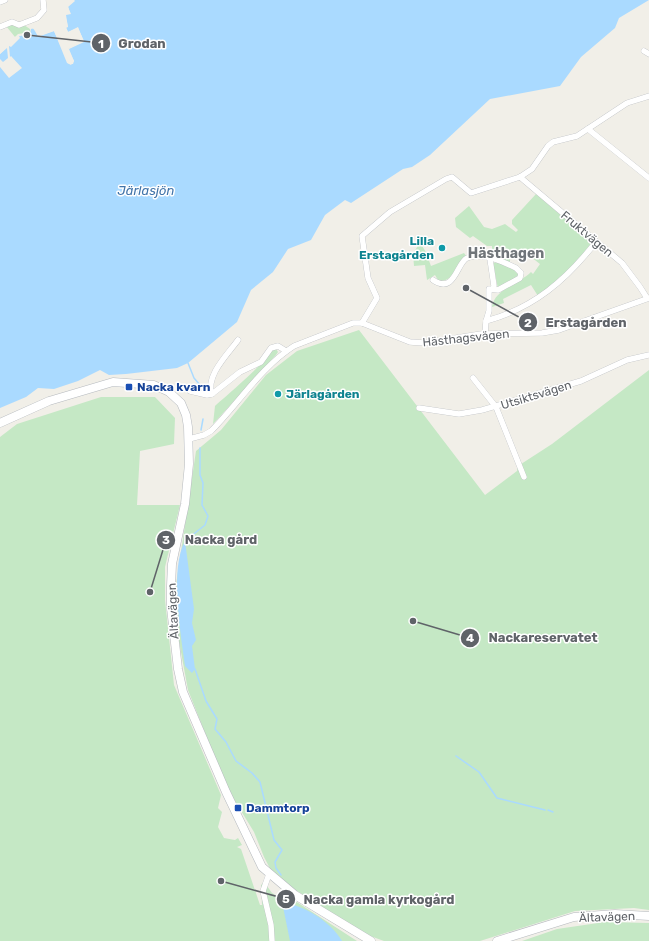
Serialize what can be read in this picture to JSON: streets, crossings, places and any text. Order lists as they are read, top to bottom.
{
  "streets": {
    "main road": ["Ältavägen"],
    "street": ["Fruktvägen", "Hästhagsvägen", "Utsiktsvägen"]
  },
  "crossings": [
    ["Fruktvägen", "Hästhagsvägen"]
  ],
  "districts": ["Hästhagen"],
  "water": ["Järlasjön"],
  "places": {
    "other": [
      "Grodan",
      "Lilla Erstagården",
      "Erstagården",
      "Järlagården",
      "Nacka gård",
      "Nackareservatet",
      "Nacka gamla kyrkogård"
    ],
    "transit": ["Nacka kvarn", "Dammtorp"]
  }
}
